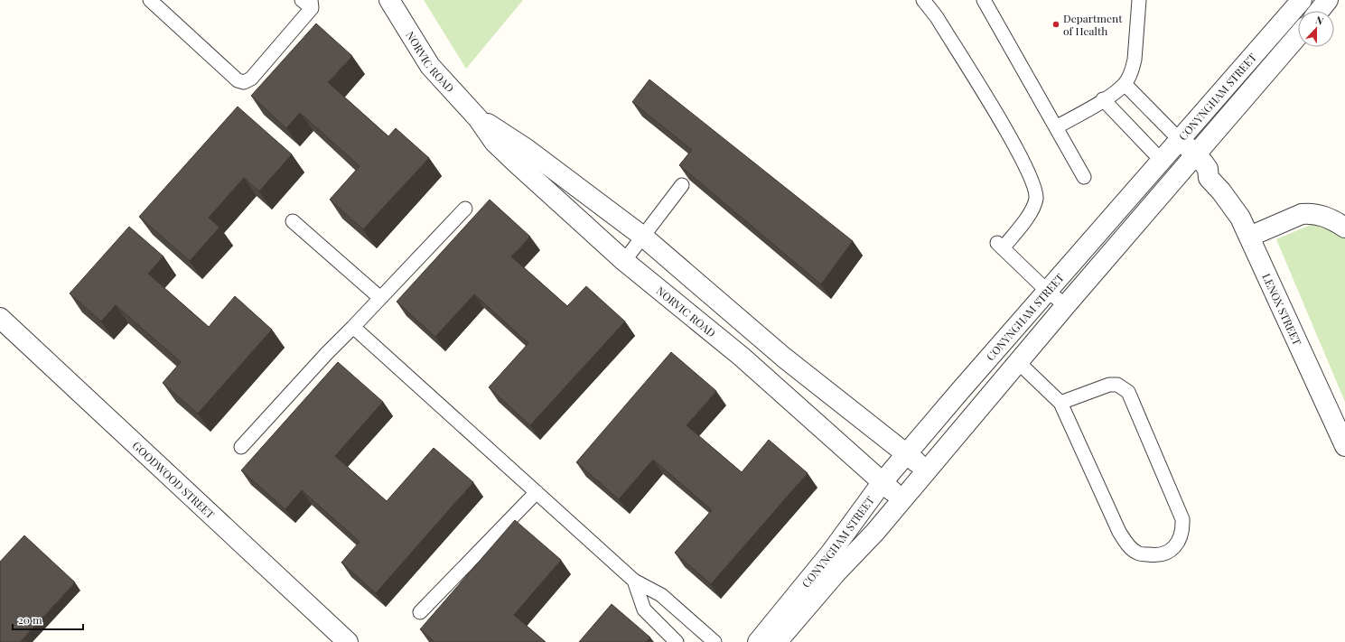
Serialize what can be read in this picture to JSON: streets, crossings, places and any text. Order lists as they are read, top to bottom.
{
  "streets": {
    "street": [
      "NORVIC ROAD",
      "CONYNGHAM STREET",
      "LENOX STREET",
      "GOODWOOD STREET"
    ]
  },
  "crossings": [
    ["NORVIC ROAD", "CONYNGHAM STREET"],
    ["CONYNGHAM STREET", "LENOX STREET"]
  ],
  "places": ["Department of Health"],
  "scale_bar": "20 m",
  "north": "top"
}
